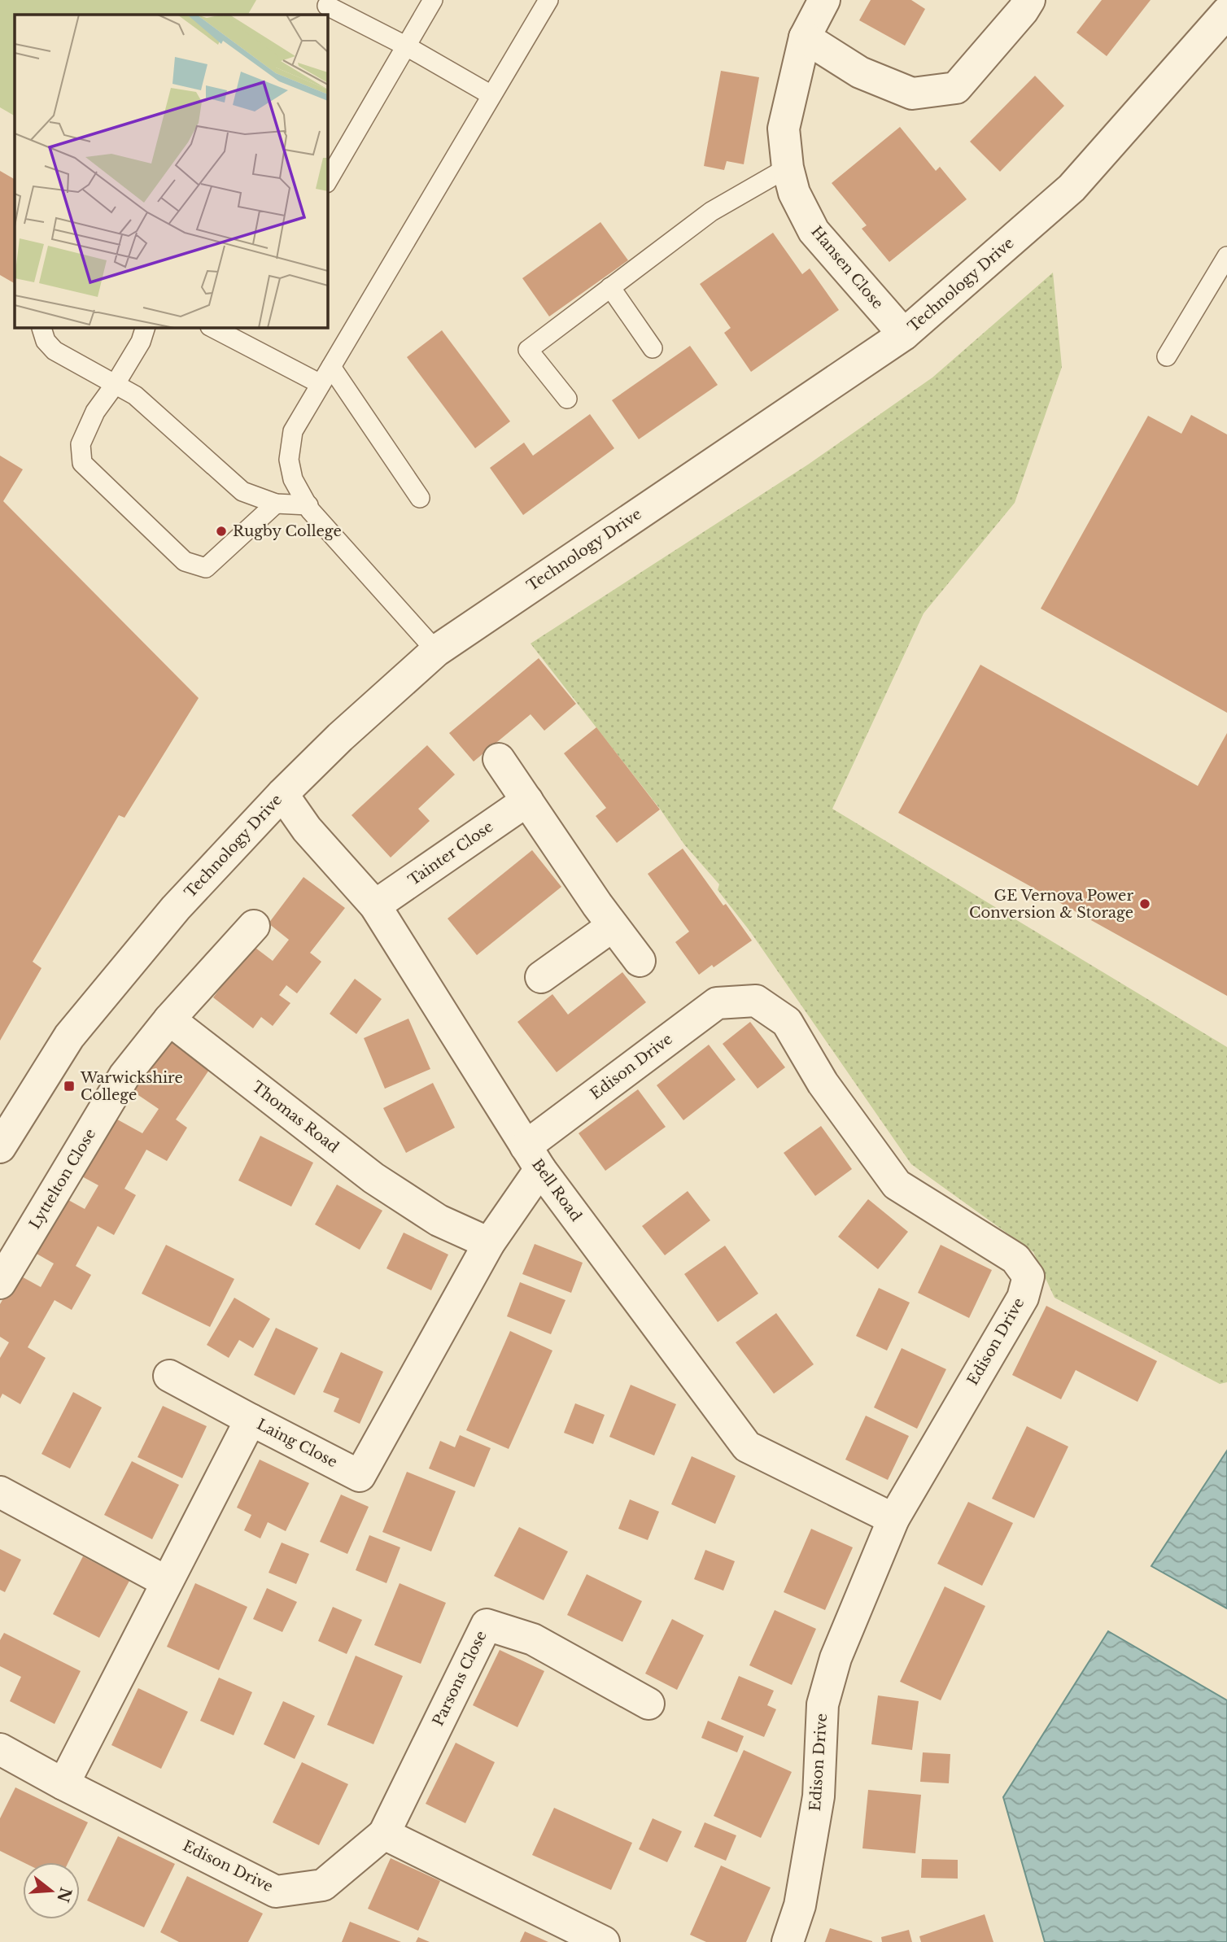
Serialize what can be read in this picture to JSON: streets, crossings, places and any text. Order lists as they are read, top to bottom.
{
  "streets": {
    "street": [
      "Hansen Close",
      "Technology Drive",
      "Tainter Close",
      "Edison Drive",
      "Thomas Road",
      "Lyttelton Close",
      "Bell Road",
      "Laing Close",
      "Parsons Close"
    ]
  },
  "crossings": [
    ["Hansen Close", "Technology Drive"],
    ["Technology Drive", "Bell Road"],
    ["Tainter Close", "Bell Road"],
    ["Edison Drive", "Bell Road"],
    ["Edison Drive", "Laing Close"],
    ["Edison Drive", "Parsons Close"],
    ["Thomas Road", "Lyttelton Close"],
    ["Thomas Road", "Laing Close"],
    ["Bell Road", "Laing Close"]
  ],
  "places": {
    "other": ["Rugby College", "GE Vernova Power Conversion & Storage"],
    "transit": ["Warwickshire College"]
  },
  "north": "right"
}
